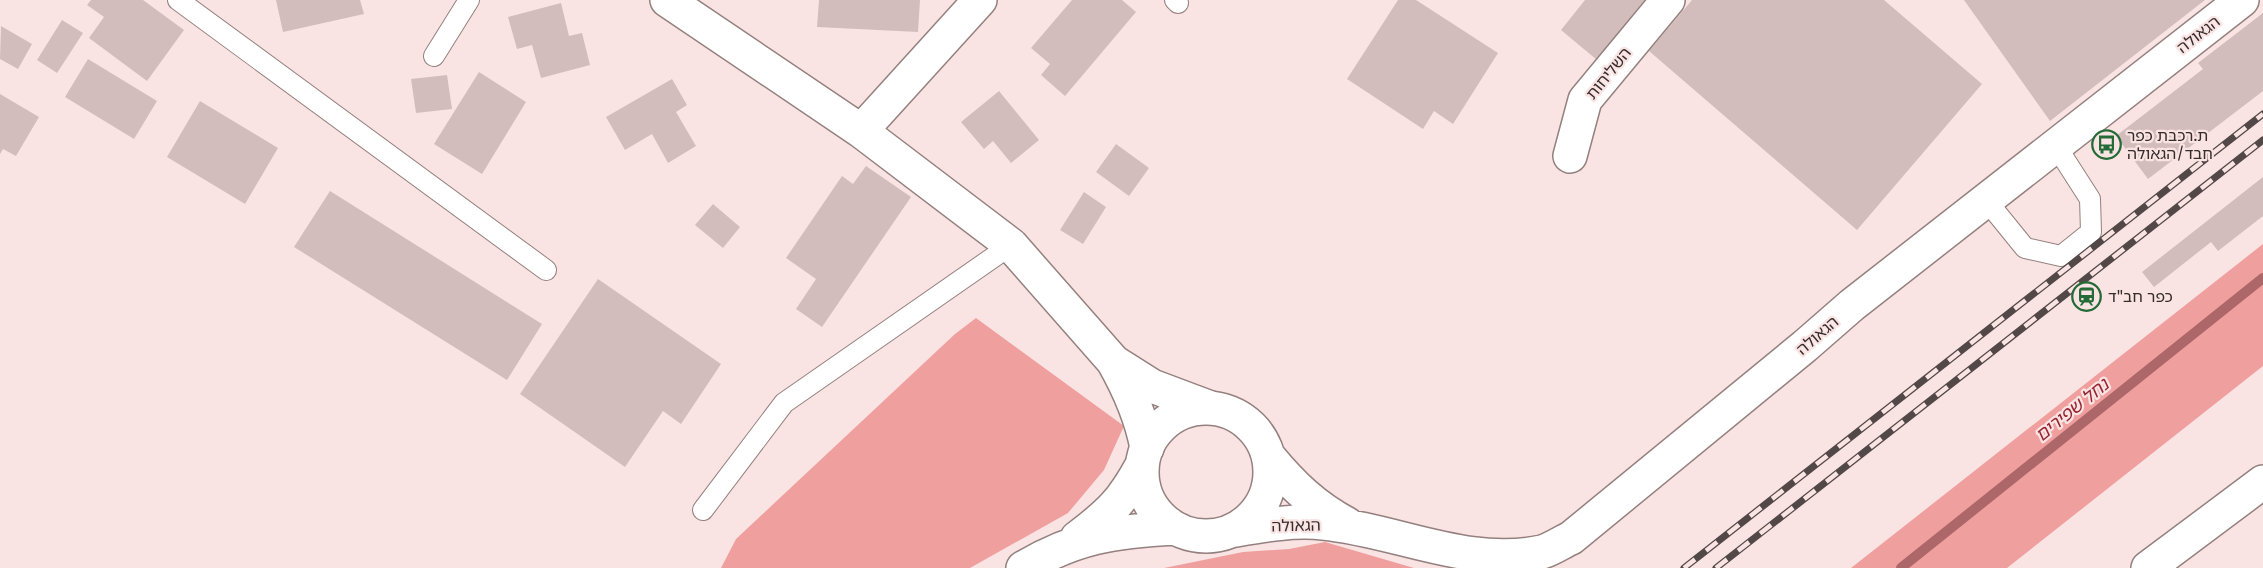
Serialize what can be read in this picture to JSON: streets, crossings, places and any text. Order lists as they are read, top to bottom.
{
  "streets": {
    "main road": ["הגאולה", "השליחות"]
  },
  "water": ["נחל שפירים"],
  "places": {
    "bus stop": ["ת.רכבת כפר חבד/הגאולה"],
    "station": ["כפר חב\"ד"]
  }
}
